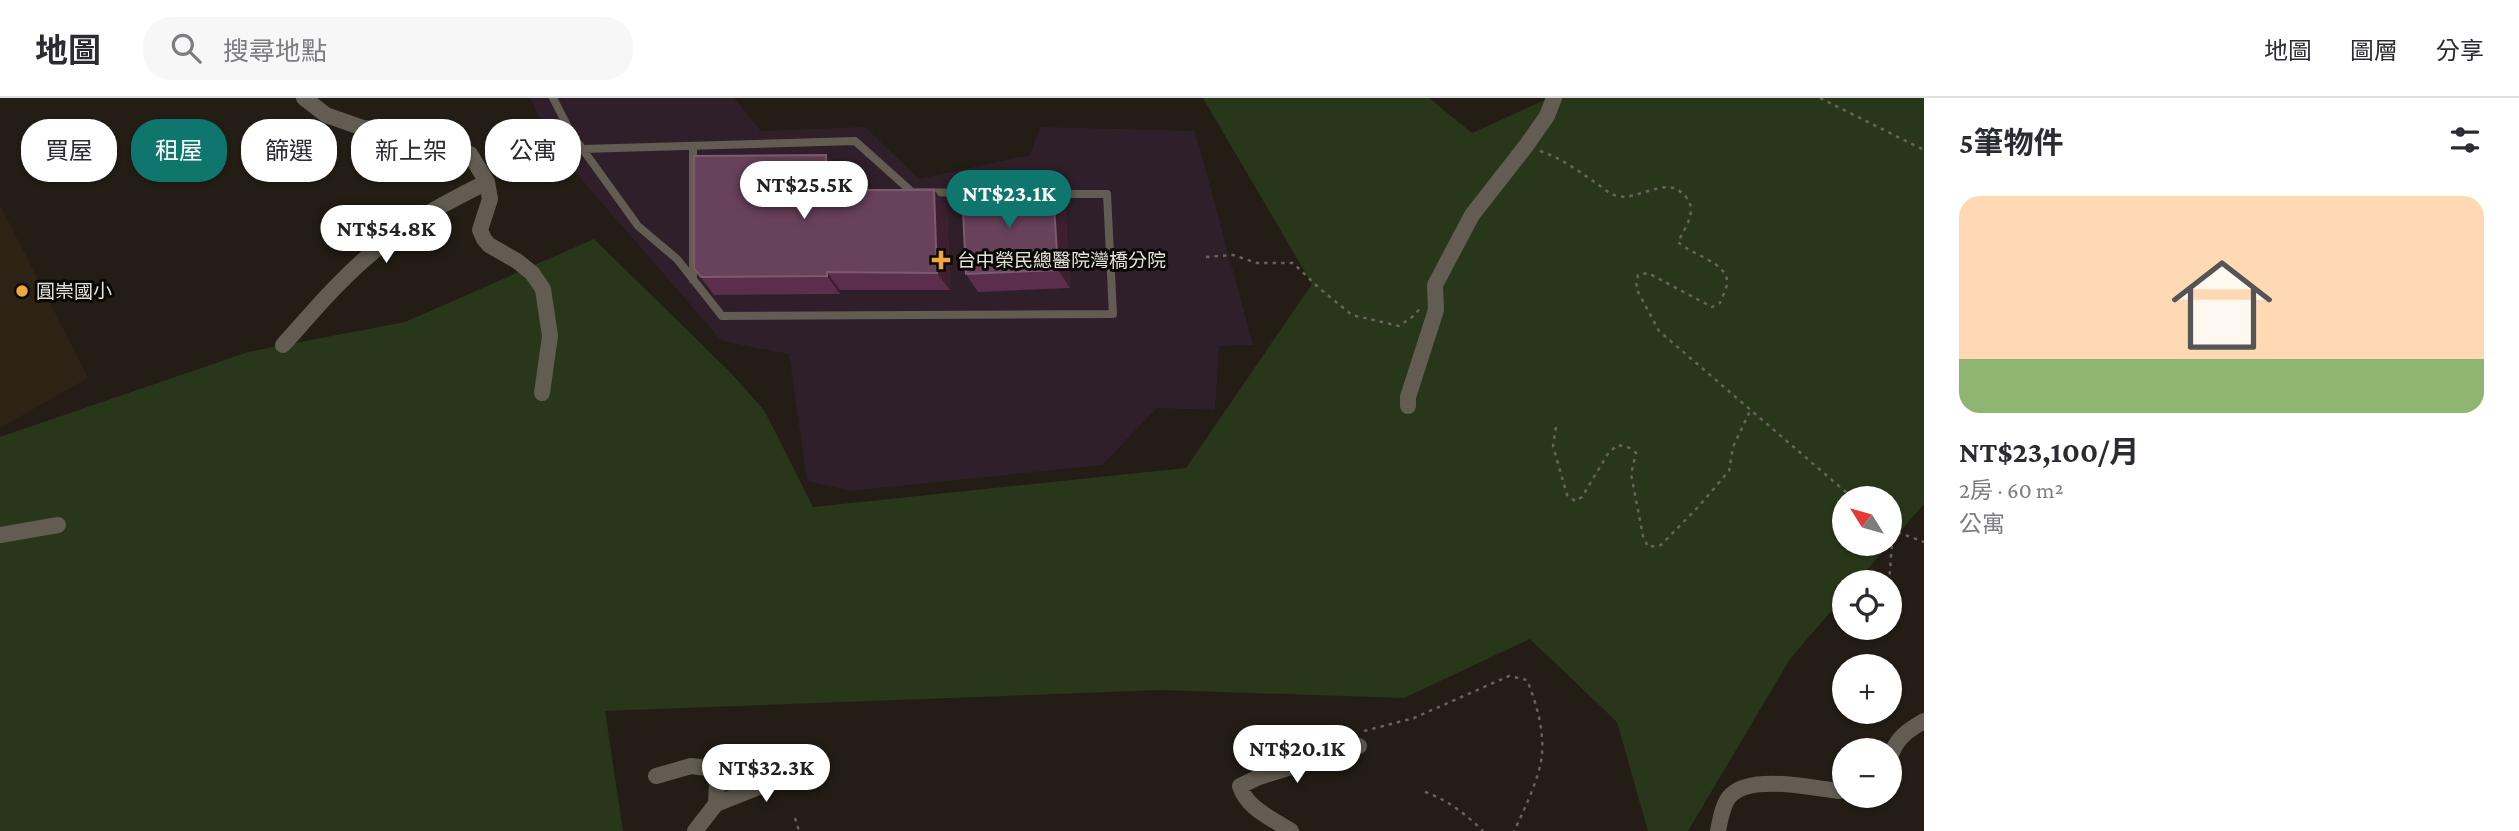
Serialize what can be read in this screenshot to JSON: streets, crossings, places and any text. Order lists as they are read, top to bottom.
{
  "places": {
    "health": ["台中榮民總醫院灣橋分院"],
    "other": ["圓崇國小"]
  },
  "north": "top left",
  "page": {
    "header": "地圖",
    "search": "搜尋地點",
    "nav": ["地圖", "圖層", "分享"],
    "heading": "5筆物件",
    "chip": [
      "買屋",
      "租屋",
      "篩選",
      "新上架",
      "公寓"
    ],
    "price": [
      "NT$25.5K",
      "NT$23.1K",
      "NT$54.8K",
      "NT$20.1K",
      "NT$32.3K"
    ],
    "list": [
      {
        "name": "NT$23,100/月",
        "note": "2房 · 60 m² · 公寓"
      }
    ],
    "map_buttons": ["+", "−"]
  }
}
